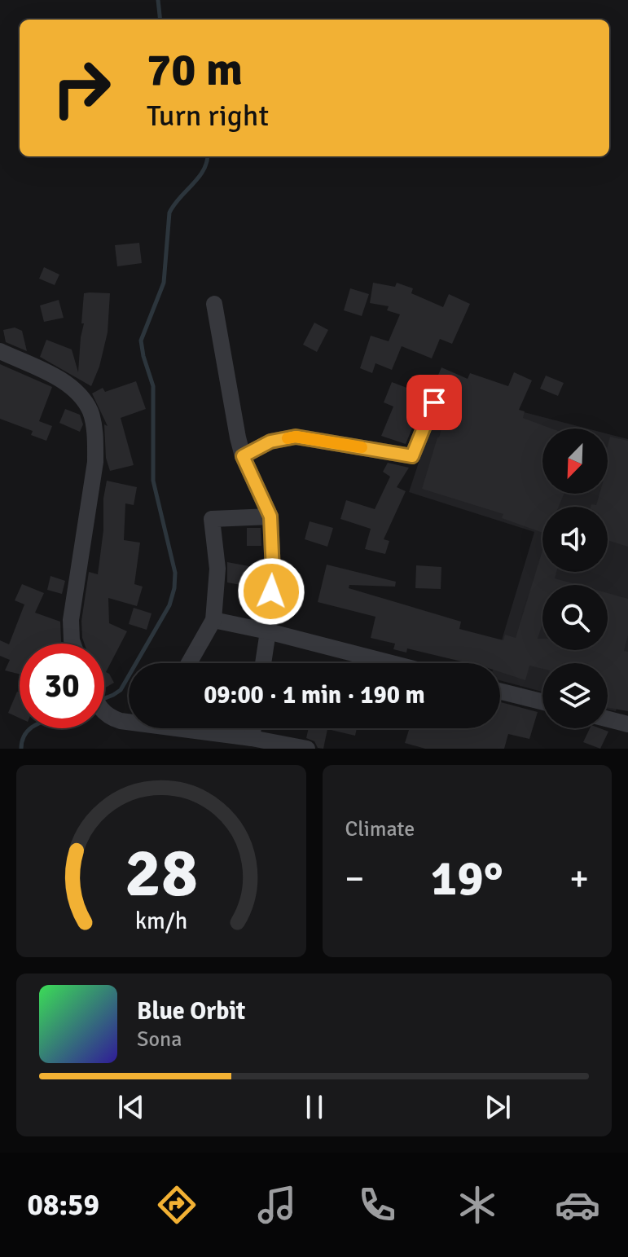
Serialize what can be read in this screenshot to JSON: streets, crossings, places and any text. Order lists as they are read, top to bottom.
{
  "north": "bottom left",
  "page": {
    "turn": ["70 m", "Turn right"],
    "limit": "30",
    "trip": "09:00 · 1 min · 190 m",
    "tile": "Climate",
    "heat": ["−", "19°", "+"],
    "song": ["Blue Orbit", "Sona"],
    "tabs": "08:59",
    "gauge": ["28", "km/h"]
  }
}
